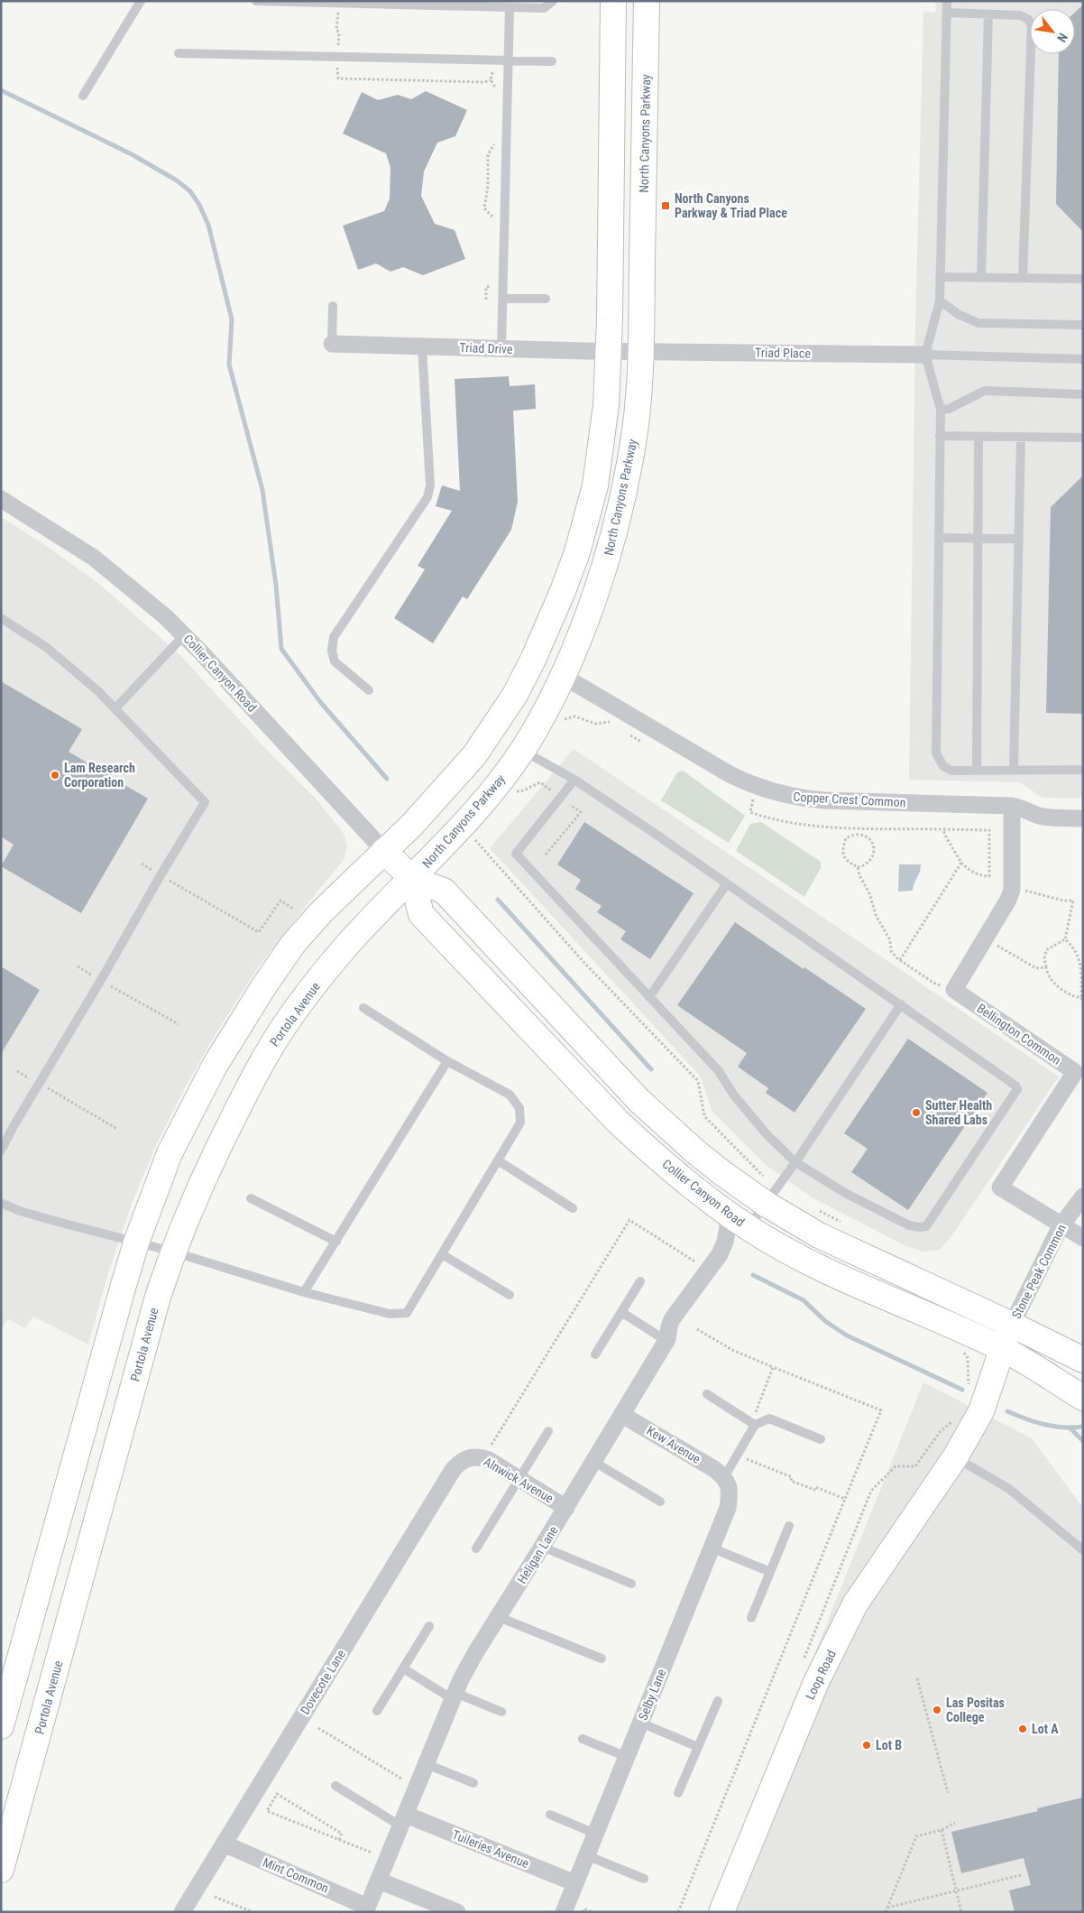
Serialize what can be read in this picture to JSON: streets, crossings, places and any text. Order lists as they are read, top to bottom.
{
  "streets": {
    "main road": [
      "North Canyons Parkway",
      "Collier Canyon Road",
      "Portola Avenue",
      "Loop Road"
    ],
    "street": [
      "Triad Drive",
      "Triad Place",
      "Copper Crest Common",
      "Bellington Common",
      "Stone Peak Common",
      "Kew Avenue",
      "Alnwick Avenue",
      "Heligan Lane",
      "Dovecote Lane",
      "Selby Lane",
      "Tuileries Avenue",
      "Mint Common"
    ]
  },
  "crossings": [
    ["North Canyons Parkway", "Triad Drive"],
    ["North Canyons Parkway", "Triad Place"],
    ["North Canyons Parkway", "Collier Canyon Road"],
    ["North Canyons Parkway", "Copper Crest Common"],
    ["North Canyons Parkway", "Portola Avenue"],
    ["Triad Drive", "Triad Place"],
    ["Collier Canyon Road", "Portola Avenue"],
    ["Collier Canyon Road", "Stone Peak Common"],
    ["Collier Canyon Road", "Heligan Lane"],
    ["Collier Canyon Road", "Loop Road"],
    ["Bellington Common", "Stone Peak Common"],
    ["Stone Peak Common", "Loop Road"],
    ["Kew Avenue", "Heligan Lane"],
    ["Kew Avenue", "Selby Lane"],
    ["Alnwick Avenue", "Heligan Lane"],
    ["Alnwick Avenue", "Dovecote Lane"],
    ["Heligan Lane", "Tuileries Avenue"],
    ["Heligan Lane", "Mint Common"],
    ["Dovecote Lane", "Mint Common"],
    ["Selby Lane", "Tuileries Avenue"]
  ],
  "places": {
    "transit": ["North Canyons Parkway & Triad Place"],
    "other": [
      "Lam Research Corporation",
      "Sutter Health Shared Labs",
      "Las Positas College",
      "Lot A",
      "Lot B"
    ]
  },
  "north": "bottom right"
}
